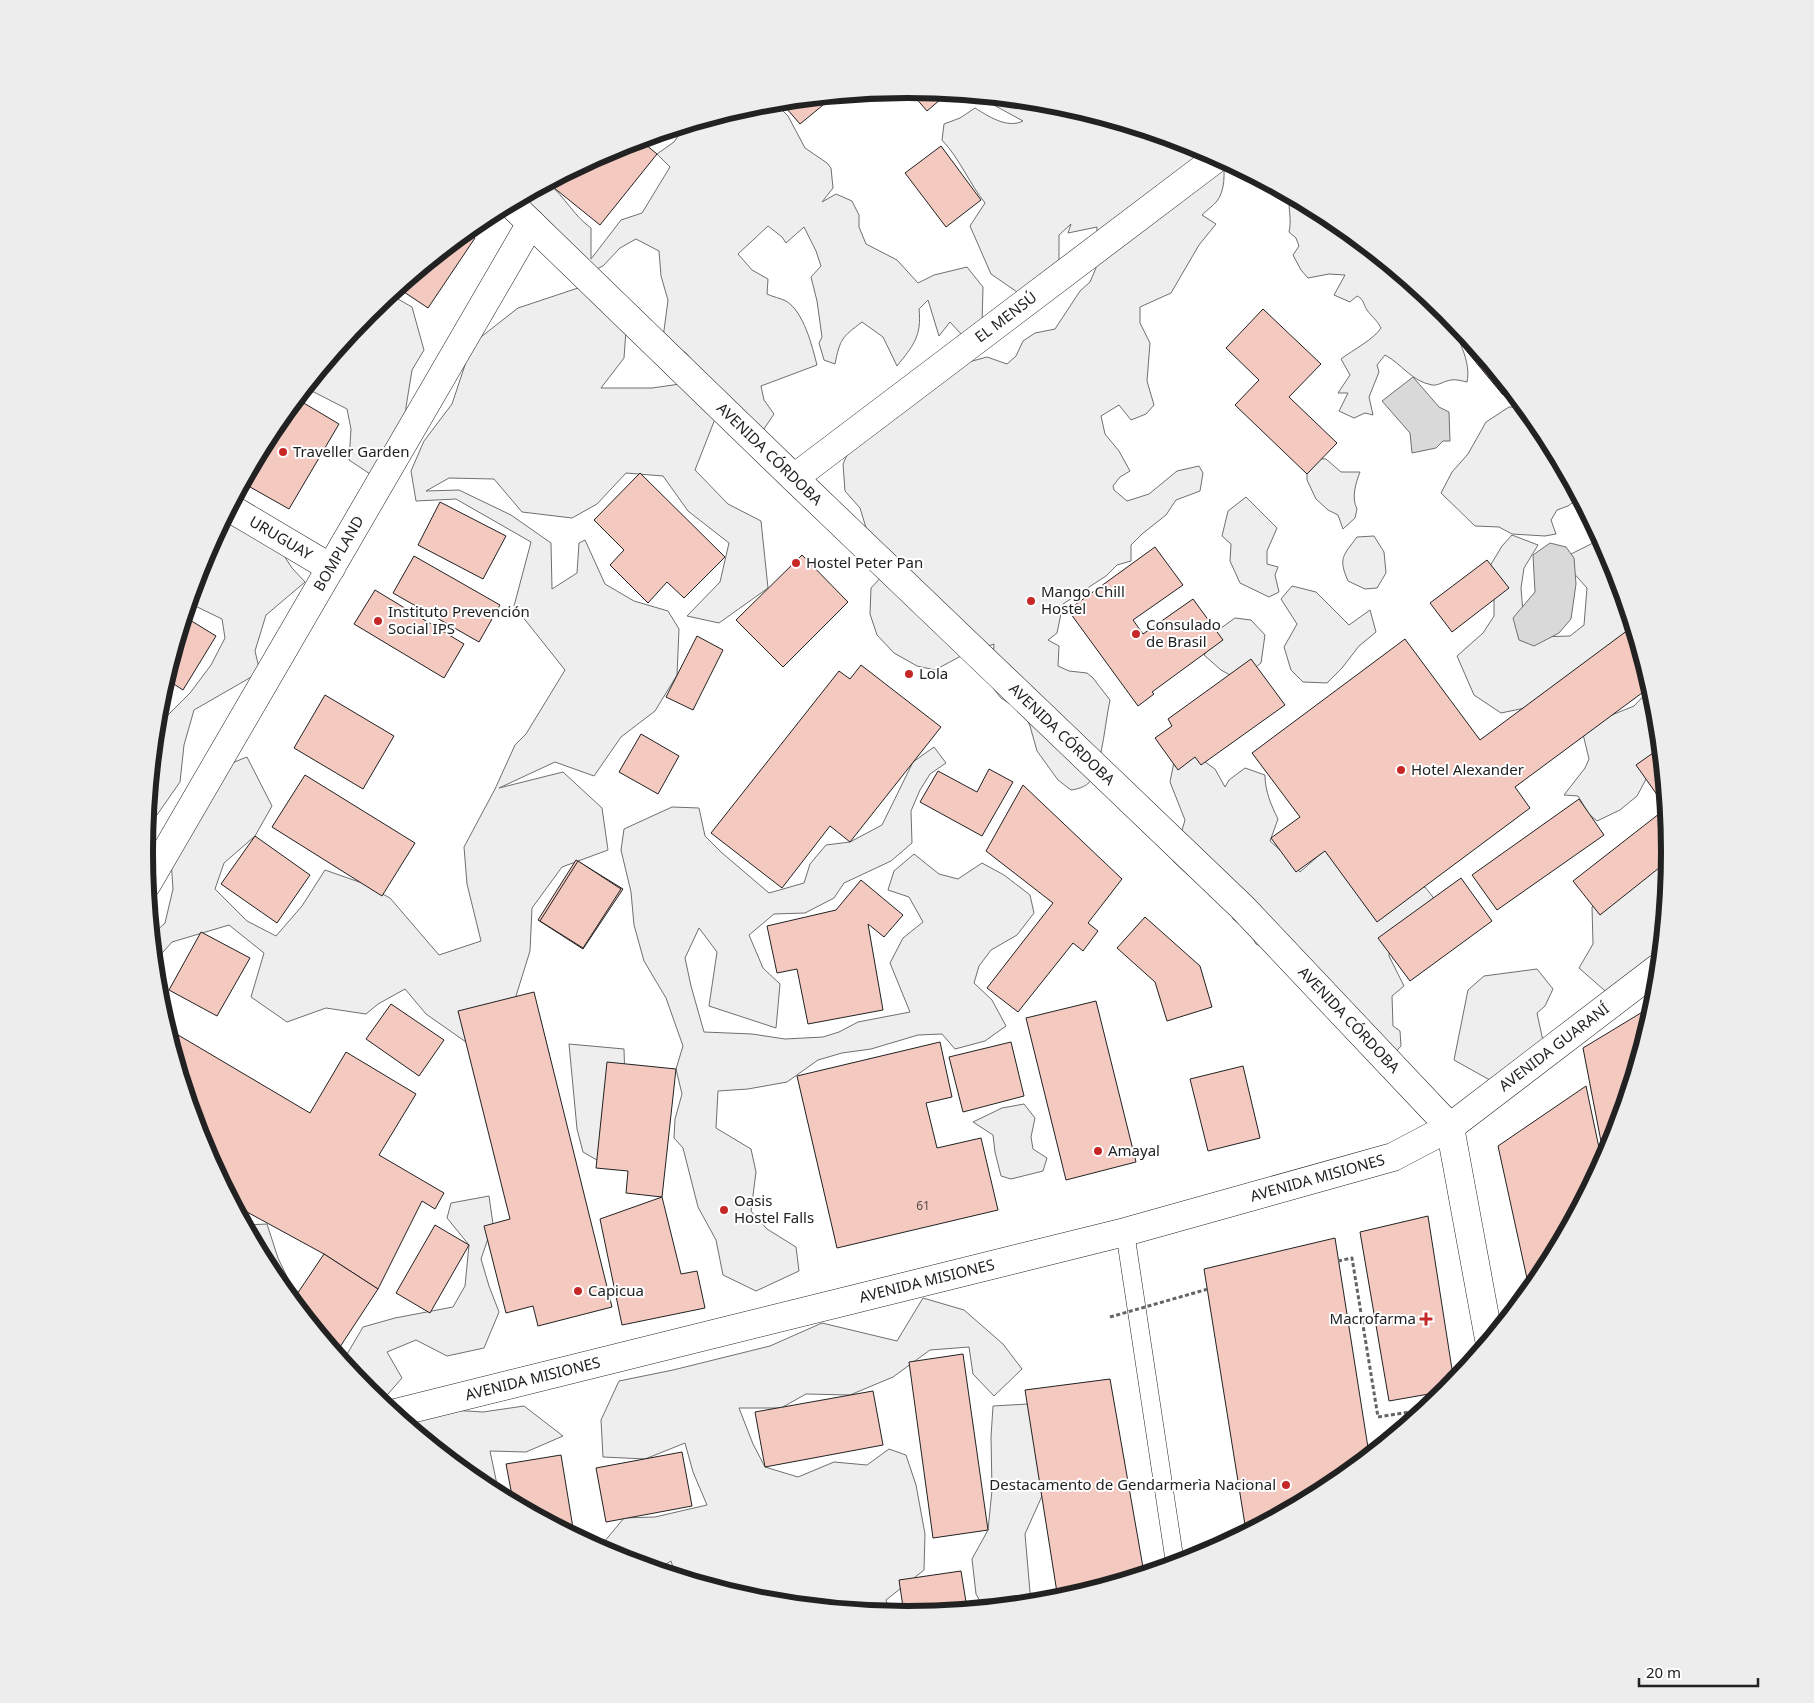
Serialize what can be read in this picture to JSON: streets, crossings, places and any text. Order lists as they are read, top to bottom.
{
  "streets": {
    "main road": [
      "EL MENSÚ",
      "AVENIDA CÓRDOBA",
      "URUGUAY",
      "BOMPLAND",
      "AVENIDA GUARANÍ",
      "AVENIDA MISIONES"
    ]
  },
  "crossings": [
    ["EL MENSÚ", "AVENIDA CÓRDOBA"],
    ["AVENIDA CÓRDOBA", "BOMPLAND"],
    ["AVENIDA CÓRDOBA", "AVENIDA GUARANÍ"],
    ["AVENIDA CÓRDOBA", "AVENIDA MISIONES"],
    ["URUGUAY", "BOMPLAND"],
    ["AVENIDA GUARANÍ", "AVENIDA MISIONES"]
  ],
  "places": {
    "other": [
      "Traveller Garden",
      "Hostel Peter Pan",
      "Mango Chill Hostel",
      "Instituto Prevención Social IPS",
      "Consulado de Brasil",
      "Lola",
      "Hotel Alexander",
      "Amayal",
      "Oasis Hostel Falls",
      "Capicua",
      "Destacamento de Gendarmerìa Nacional"
    ],
    "health": ["Macrofarma"]
  },
  "house_numbers": ["61"],
  "scale_bar": "20 m"
}
